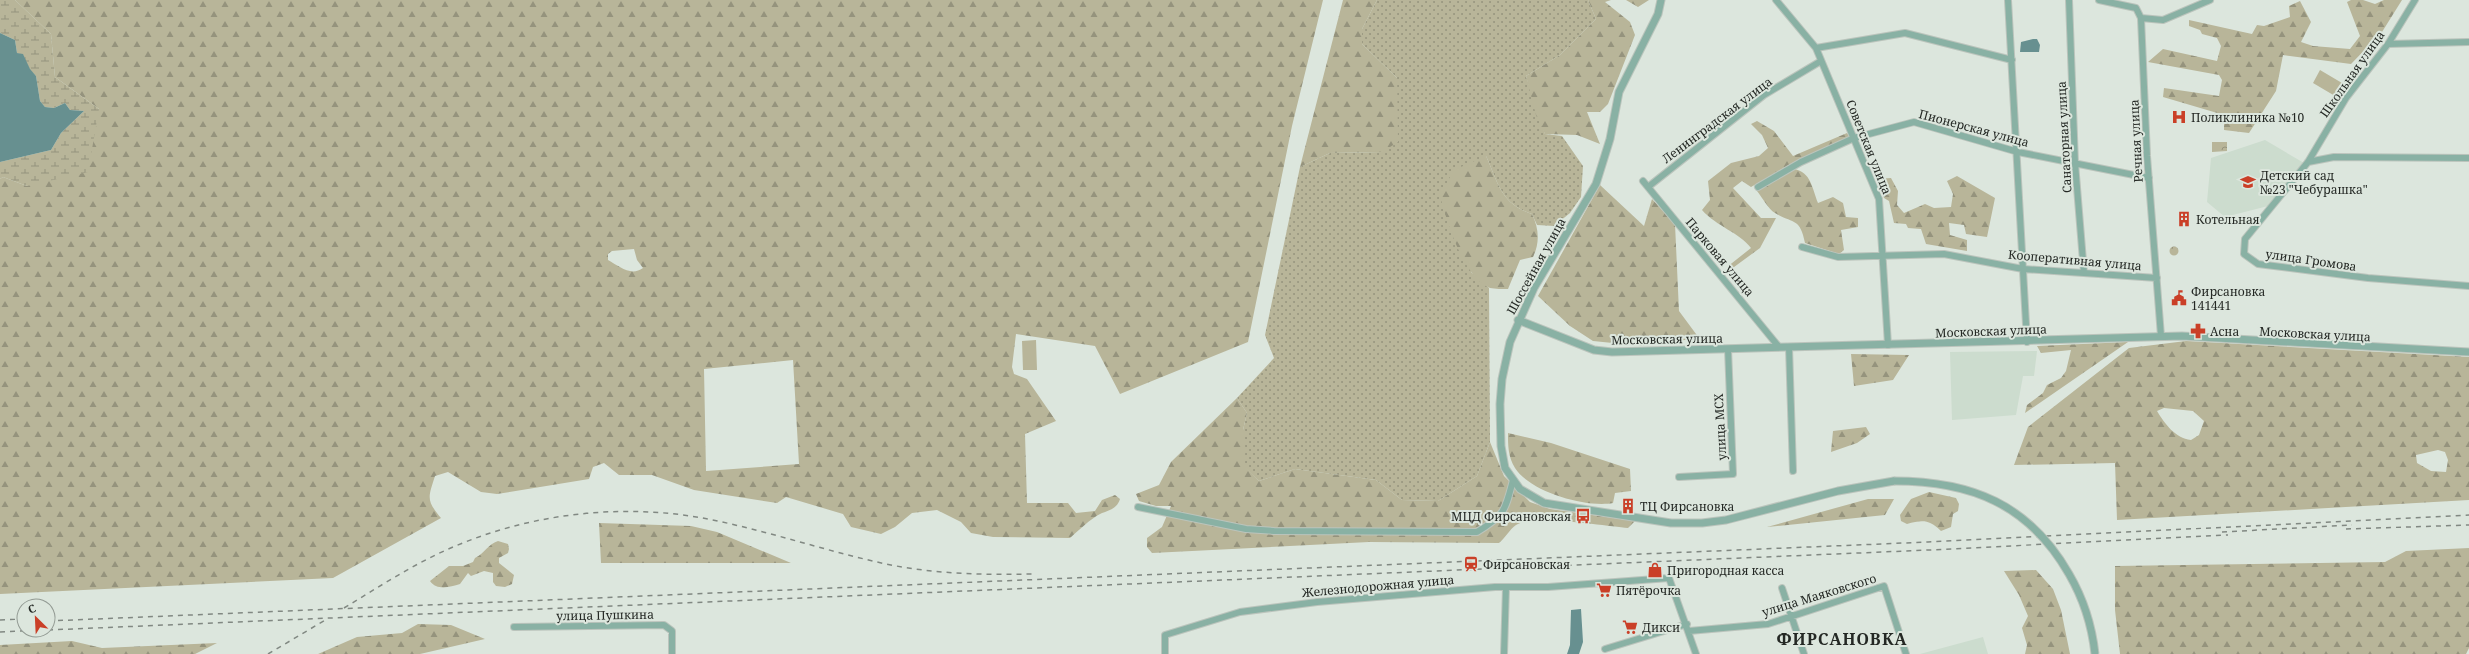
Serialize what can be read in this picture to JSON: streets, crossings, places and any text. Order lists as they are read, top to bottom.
{
  "streets": {
    "street": [
      "Школьная улица",
      "Ленинградская улица",
      "Пионерская улица",
      "Санаторная улица",
      "Речная улица",
      "Советская улица",
      "Парковая улица",
      "Кооперативная улица",
      "улица Громова",
      "Шоссейная улица",
      "Московская улица",
      "улица МСХ",
      "Железнодорожная улица",
      "улица Маяковского",
      "улица Пушкина"
    ]
  },
  "crossings": [
    ["Школьная улица", "улица Громова"],
    ["Ленинградская улица", "Советская улица"],
    ["Ленинградская улица", "Парковая улица"],
    ["Пионерская улица", "Санаторная улица"],
    ["Пионерская улица", "Речная улица"],
    ["Пионерская улица", "Советская улица"],
    ["Санаторная улица", "Кооперативная улица"],
    ["Речная улица", "Кооперативная улица"],
    ["Речная улица", "Московская улица"],
    ["Советская улица", "Кооперативная улица"],
    ["Советская улица", "Московская улица"],
    ["Парковая улица", "Московская улица"],
    ["Шоссейная улица", "Московская улица"],
    ["Московская улица", "улица МСХ"],
    ["Железнодорожная улица", "улица Маяковского"]
  ],
  "districts": ["ФИРСАНОВКА"],
  "places": {
    "hospital": ["Поликлиника №10"],
    "school or university": ["Детский сад №23 \"Чебурашка\""],
    "building": ["Котельная", "ТЦ Фирсановка"],
    "public building": ["Фирсановка 141441"],
    "pharmacy": ["Асна"],
    "bus stop": ["МЦД Фирсановская"],
    "station": ["Фирсановская"],
    "shop": ["Пригородная касса"],
    "supermarket": ["Пятёрочка", "Дикси"]
  },
  "north": "top left"
}
